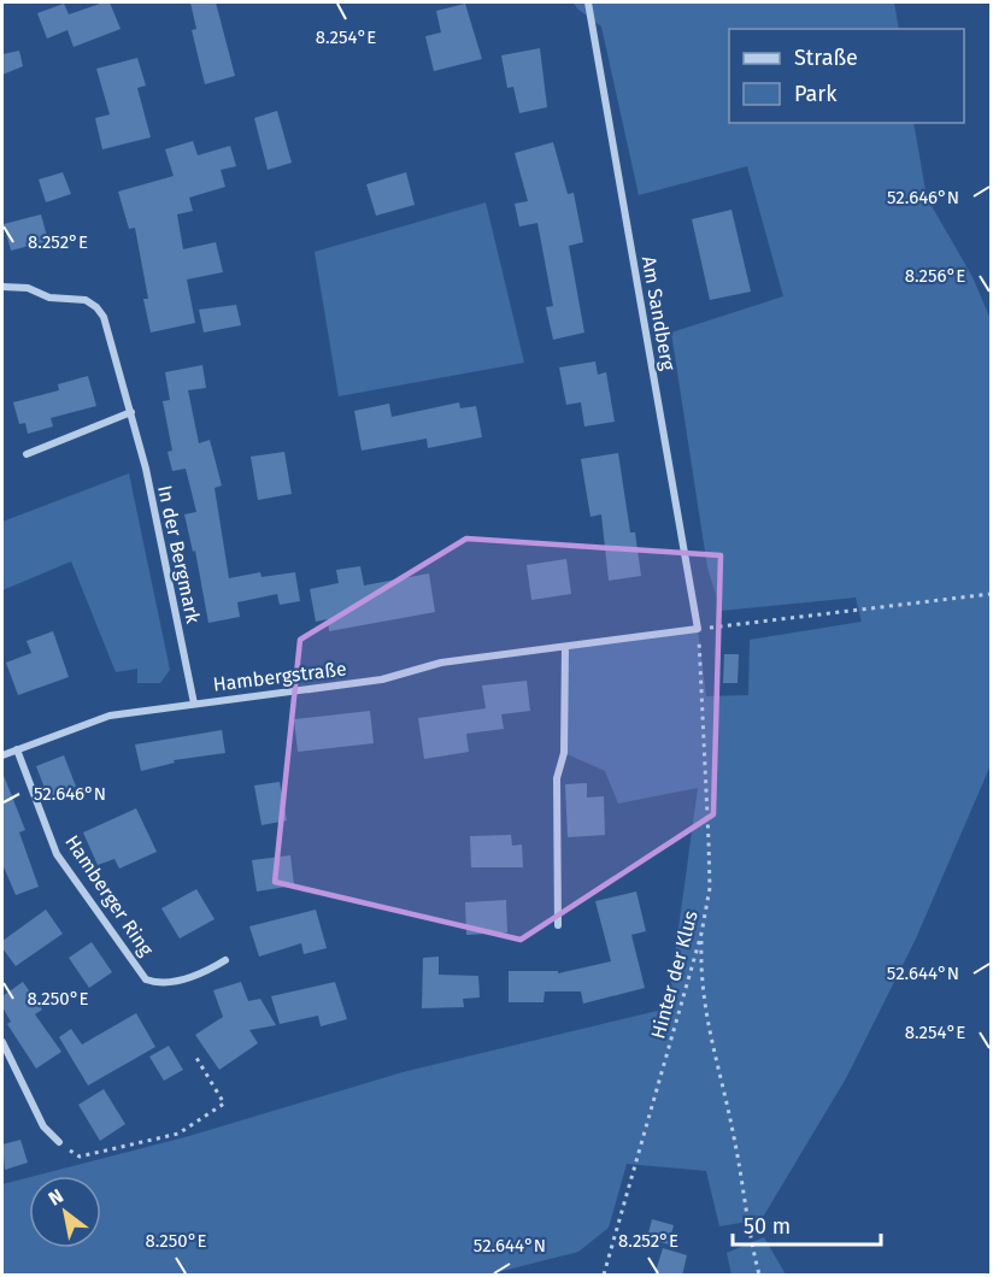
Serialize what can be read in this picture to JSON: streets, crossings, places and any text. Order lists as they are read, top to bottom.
{
  "streets": {
    "street": [
      "Am Sandberg",
      "In der Bergmark",
      "Hambergstraße",
      "Hamberger Ring"
    ],
    "path": ["Hinter der Klus"]
  },
  "crossings": [
    ["Am Sandberg", "Hambergstraße"],
    ["Am Sandberg", "Hinter der Klus"],
    ["In der Bergmark", "Hambergstraße"],
    ["Hambergstraße", "Hamberger Ring"],
    ["Hambergstraße", "Hinter der Klus"]
  ],
  "legend": ["Straße", "Park"],
  "scale_bar": "50 m",
  "north": "top left",
  "coordinates": [
    "8.254°E",
    "52.646°N",
    "8.252°E",
    "8.256°E",
    "52.644°N",
    "8.250°E"
  ]
}
